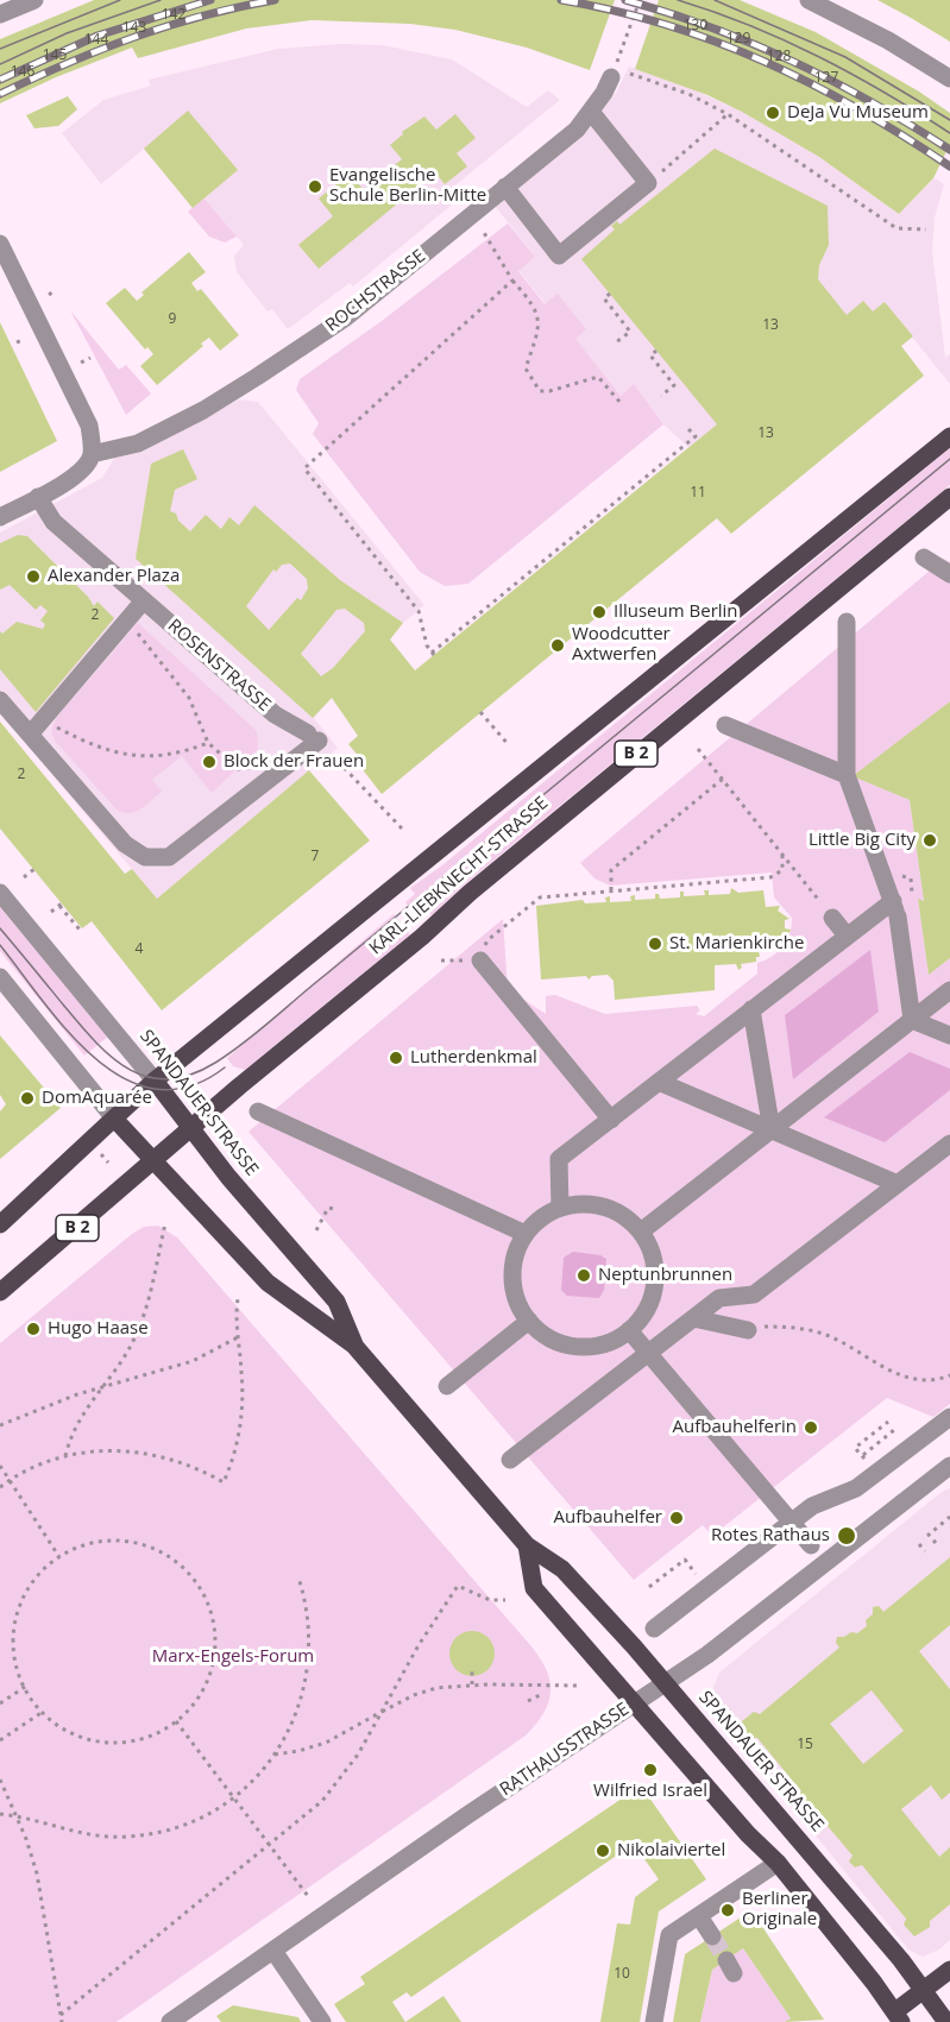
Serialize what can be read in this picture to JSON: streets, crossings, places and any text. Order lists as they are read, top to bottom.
{
  "streets": {
    "main road": ["B 2", "KARL-LIEBKNECHT-STRASSE", "SPANDAUER STRASSE"],
    "street": ["ROCHSTRASSE", "ROSENSTRASSE", "RATHAUSSTRASSE"]
  },
  "crossings": [
    ["KARL-LIEBKNECHT-STRASSE", "SPANDAUER STRASSE"],
    ["SPANDAUER STRASSE", "RATHAUSSTRASSE"]
  ],
  "parks": ["Marx-Engels-Forum"],
  "places": [
    "DeJa Vu Museum",
    "Evangelische Schule Berlin-Mitte",
    "Alexander Plaza",
    "Illuseum Berlin",
    "Woodcutter Axtwerfen",
    "Block der Frauen",
    "Little Big City",
    "St. Marienkirche",
    "Lutherdenkmal",
    "DomAquarée",
    "Neptunbrunnen",
    "Hugo Haase",
    "Aufbauhelferin",
    "Aufbauhelfer",
    "Rotes Rathaus",
    "Wilfried Israel",
    "Nikolaiviertel",
    "Berliner Originale"
  ],
  "house_numbers": [
    "142",
    "130",
    "143",
    "129",
    "144",
    "145",
    "128",
    "146",
    "127",
    "9",
    "13",
    "13",
    "11",
    "2",
    "2",
    "7",
    "4",
    "15",
    "10"
  ]
}
